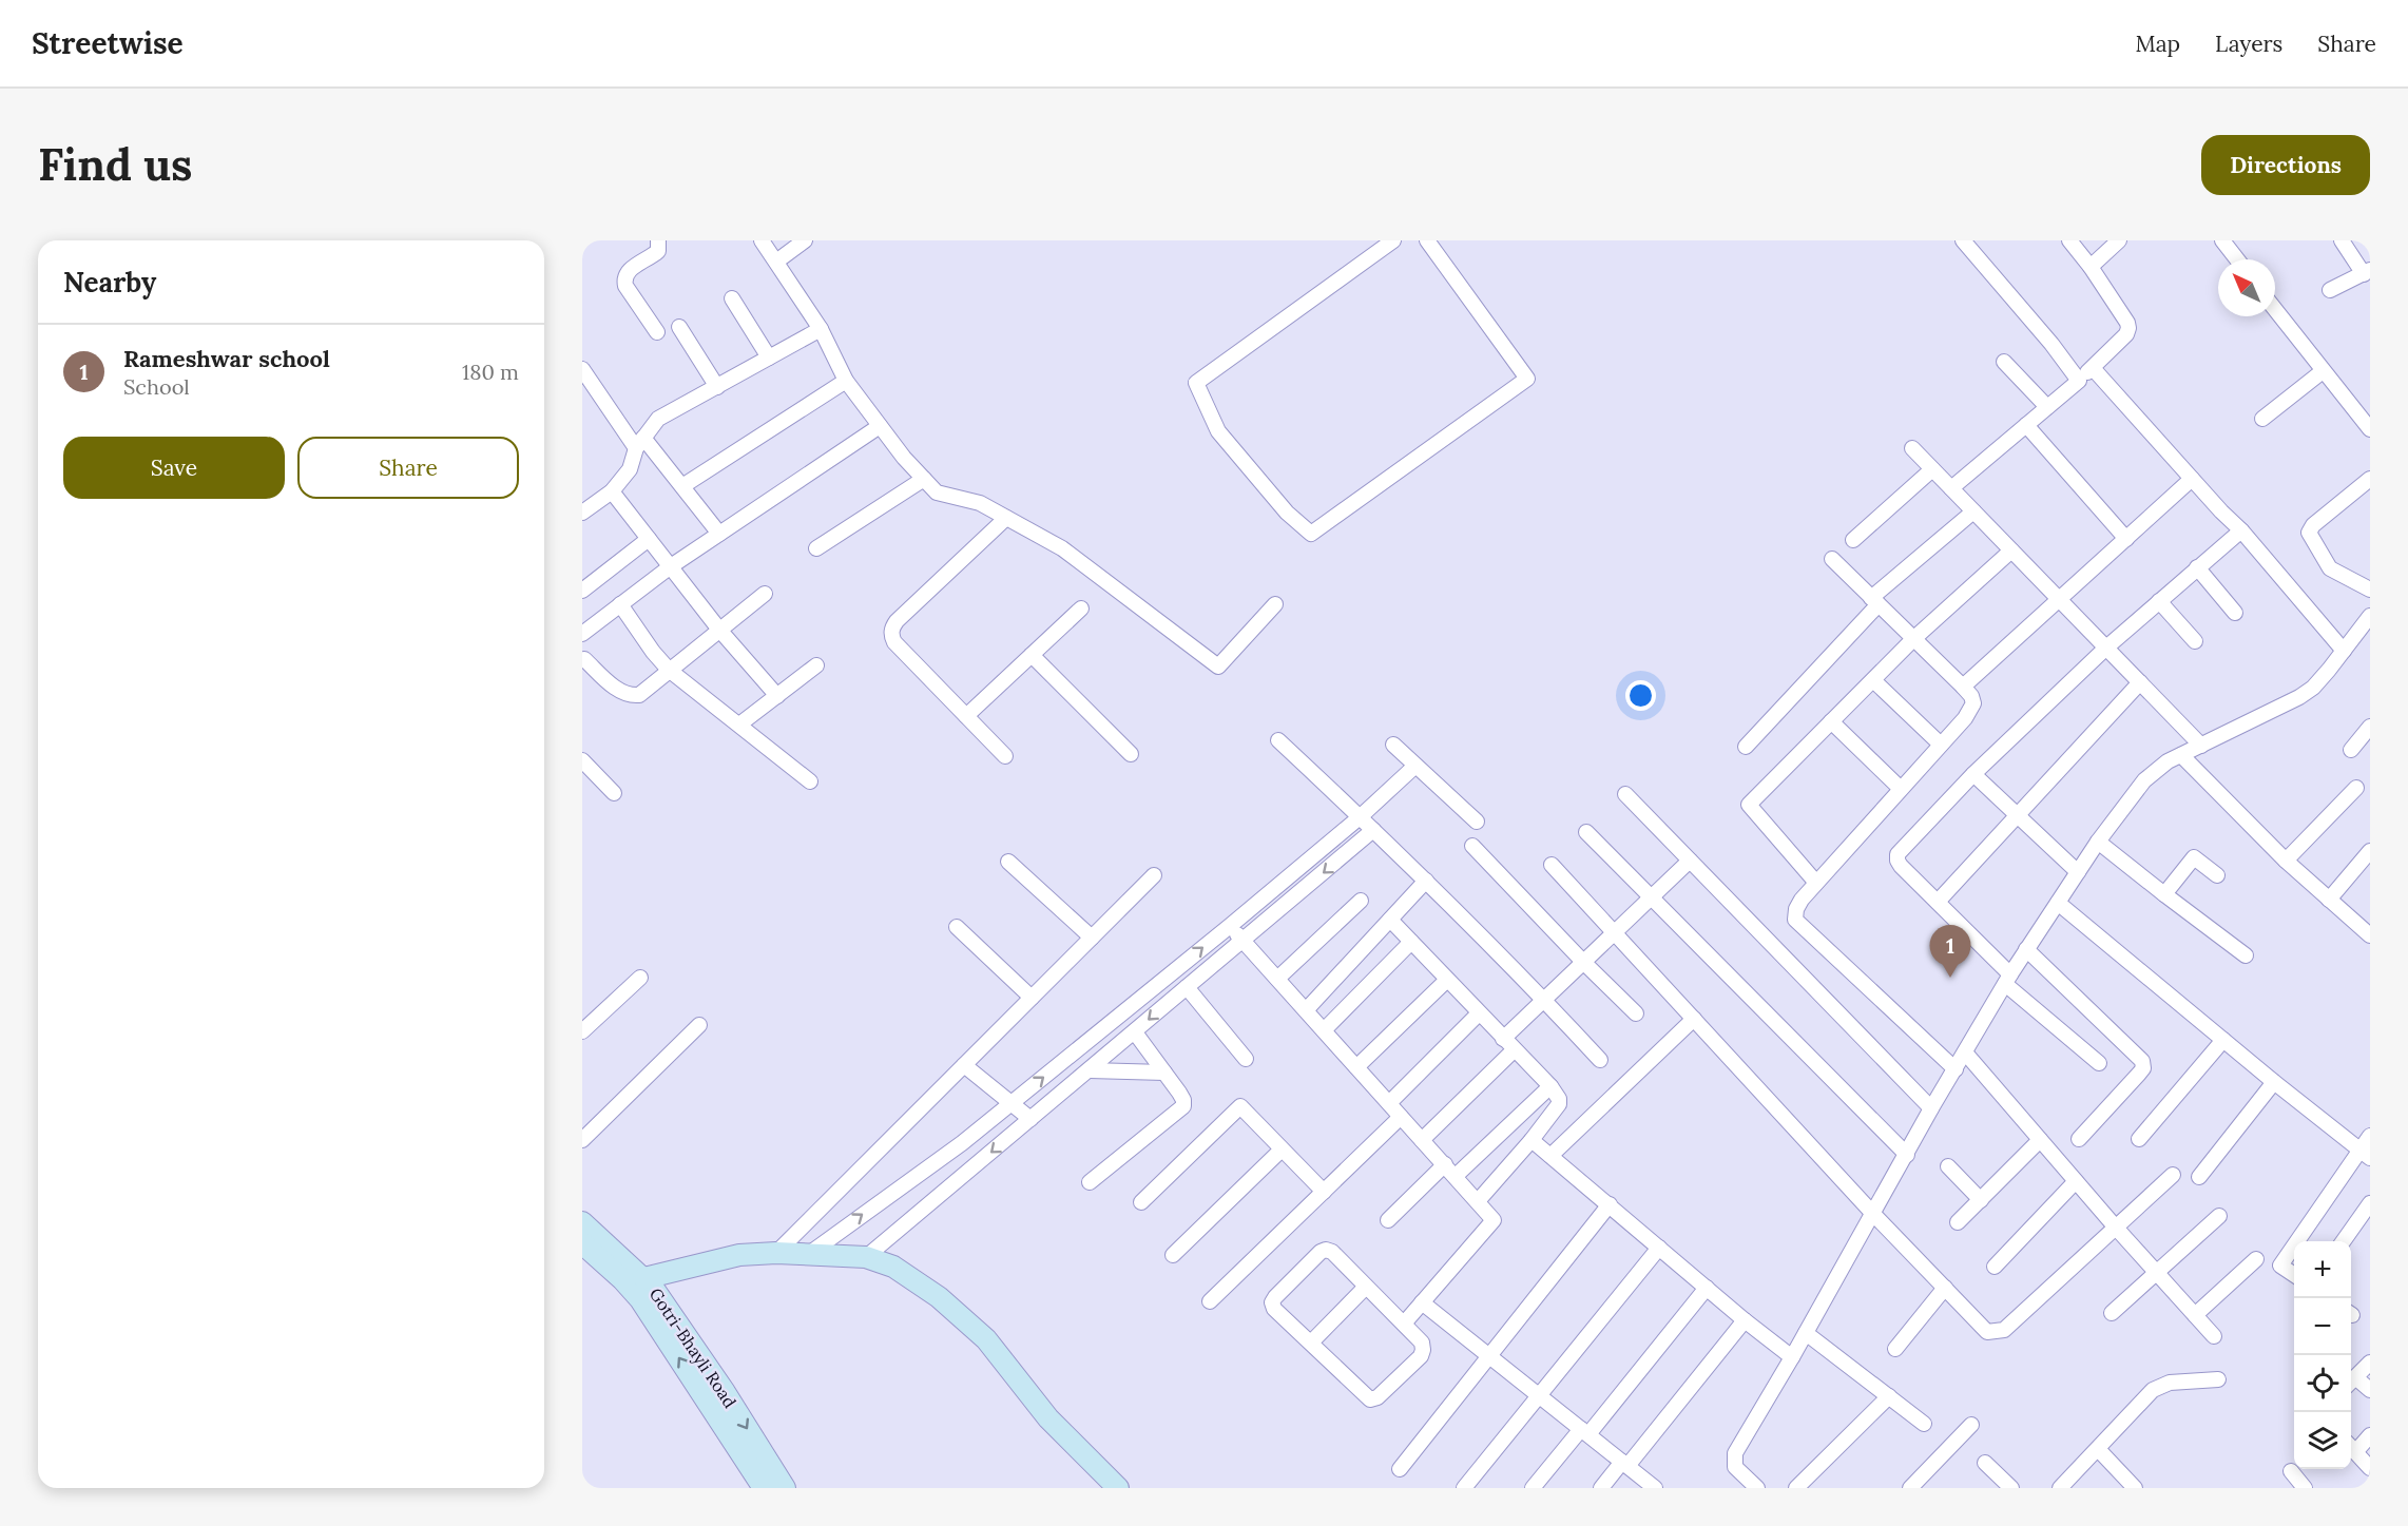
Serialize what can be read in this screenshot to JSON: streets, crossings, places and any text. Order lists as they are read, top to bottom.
{
  "streets": {
    "street": ["Gotri-Bhayli Road"]
  },
  "north": "top left",
  "page": {
    "header": "Streetwise",
    "nav": ["Map", "Layers", "Share"],
    "buttons": [
      "Directions",
      ["Save", "Share"]
    ],
    "title": "Find us",
    "heading": "Nearby",
    "list": [
      {
        "mark": "1",
        "name": "Rameshwar school",
        "note": "School",
        "value": "180 m"
      }
    ],
    "pins": "1",
    "map_buttons": ["+", "−"]
  }
}
